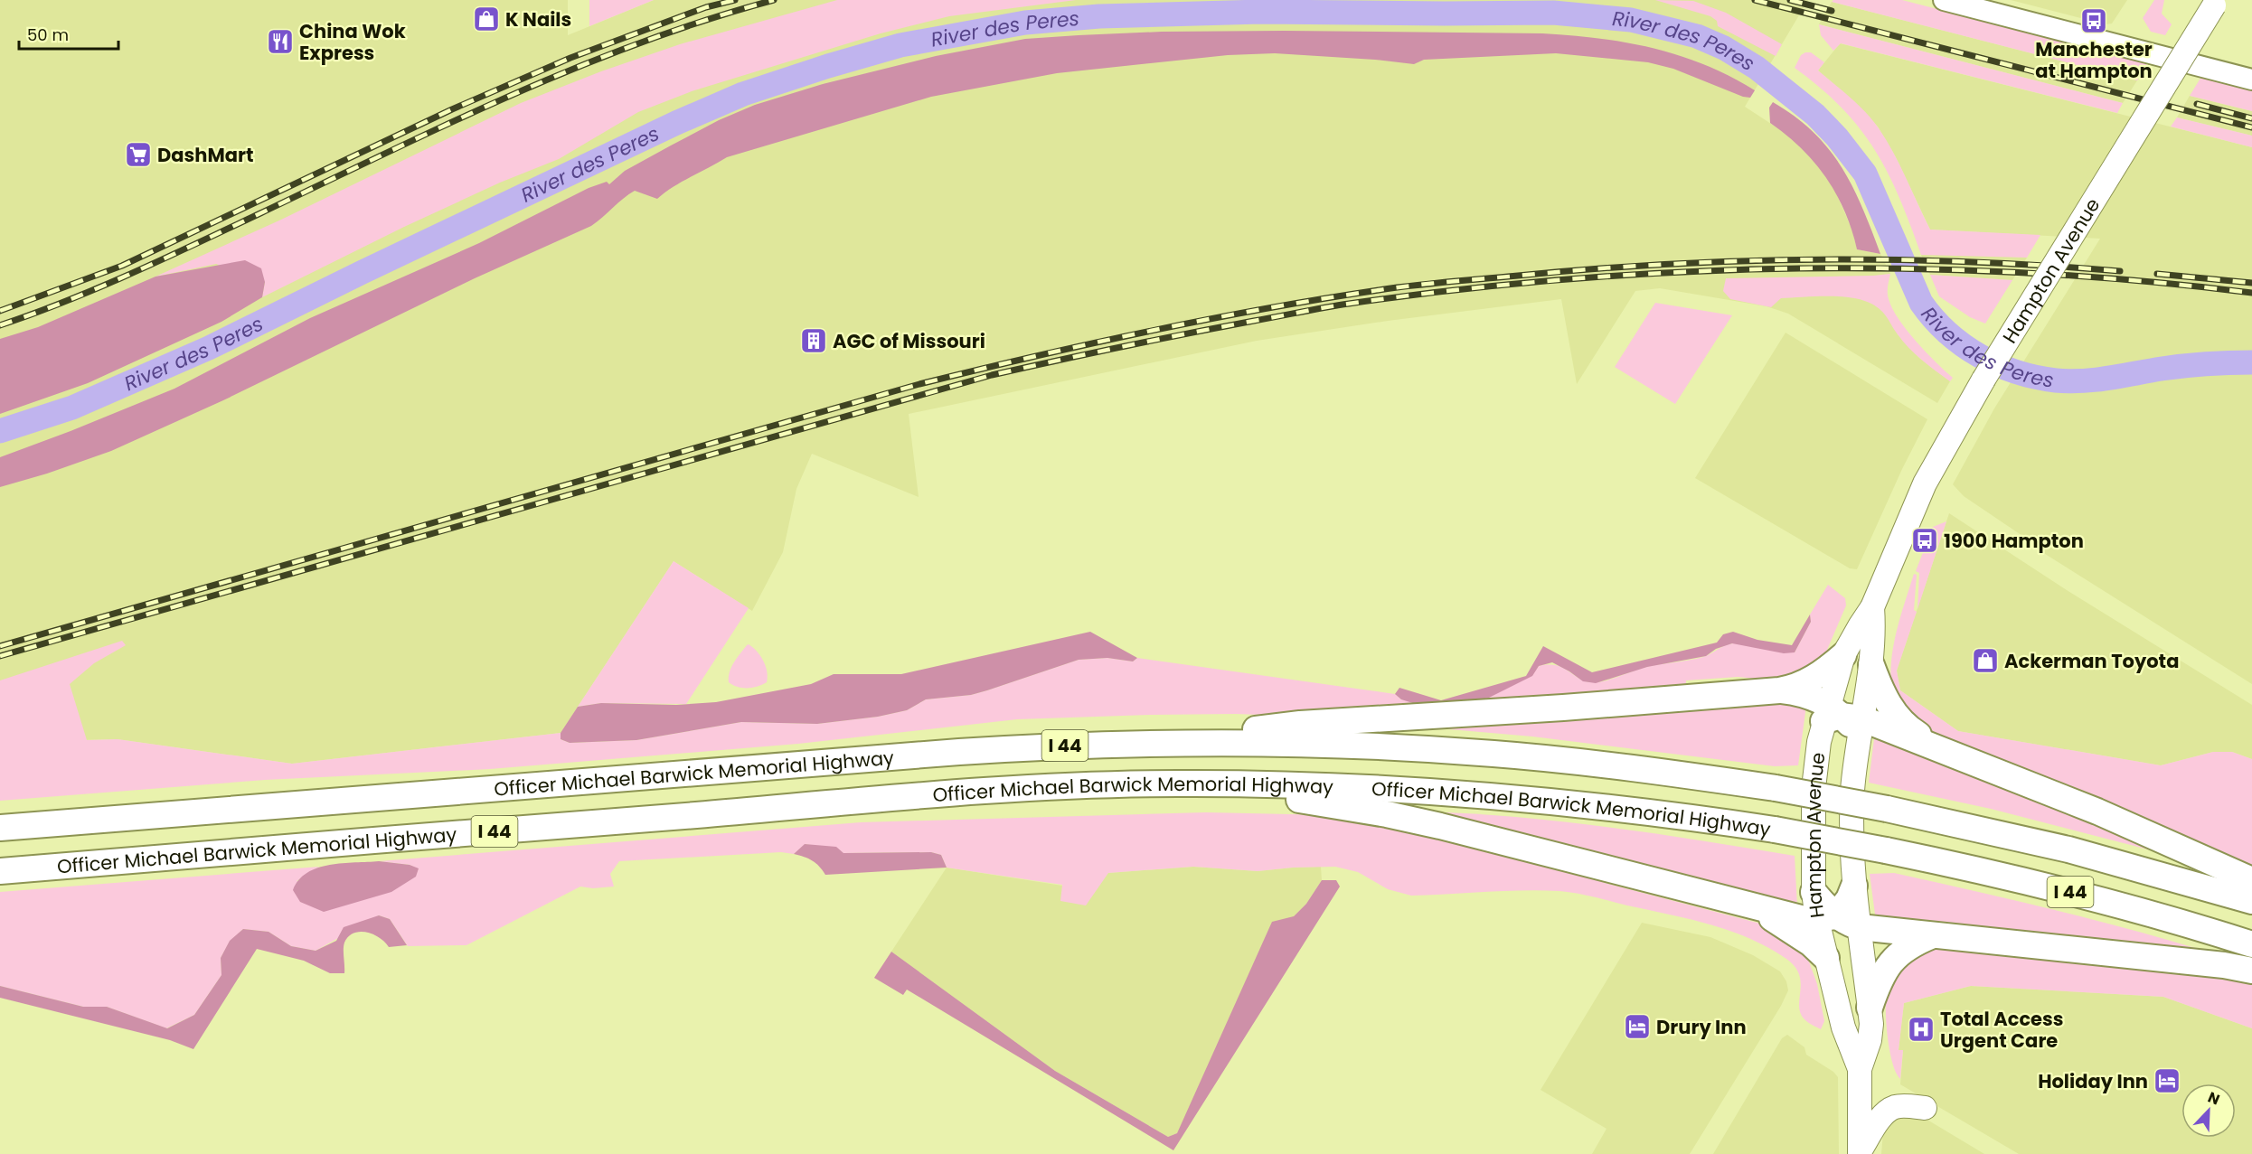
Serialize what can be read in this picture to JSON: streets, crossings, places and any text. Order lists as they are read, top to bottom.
{
  "streets": {
    "highway": ["I 44", "Officer Michael Barwick Memorial Highway"],
    "main road": ["Hampton Avenue"]
  },
  "water": ["River des Peres"],
  "places": {
    "shop": ["K Nails", "Ackerman Toyota"],
    "bus stop": ["Manchester at Hampton", "1900 Hampton"],
    "restaurant": ["China Wok Express"],
    "supermarket": ["DashMart"],
    "building": ["AGC of Missouri"],
    "hotel": ["Drury Inn", "Holiday Inn"],
    "hospital": ["Total Access Urgent Care"]
  },
  "scale_bar": "50 m",
  "north": "top right"
}
